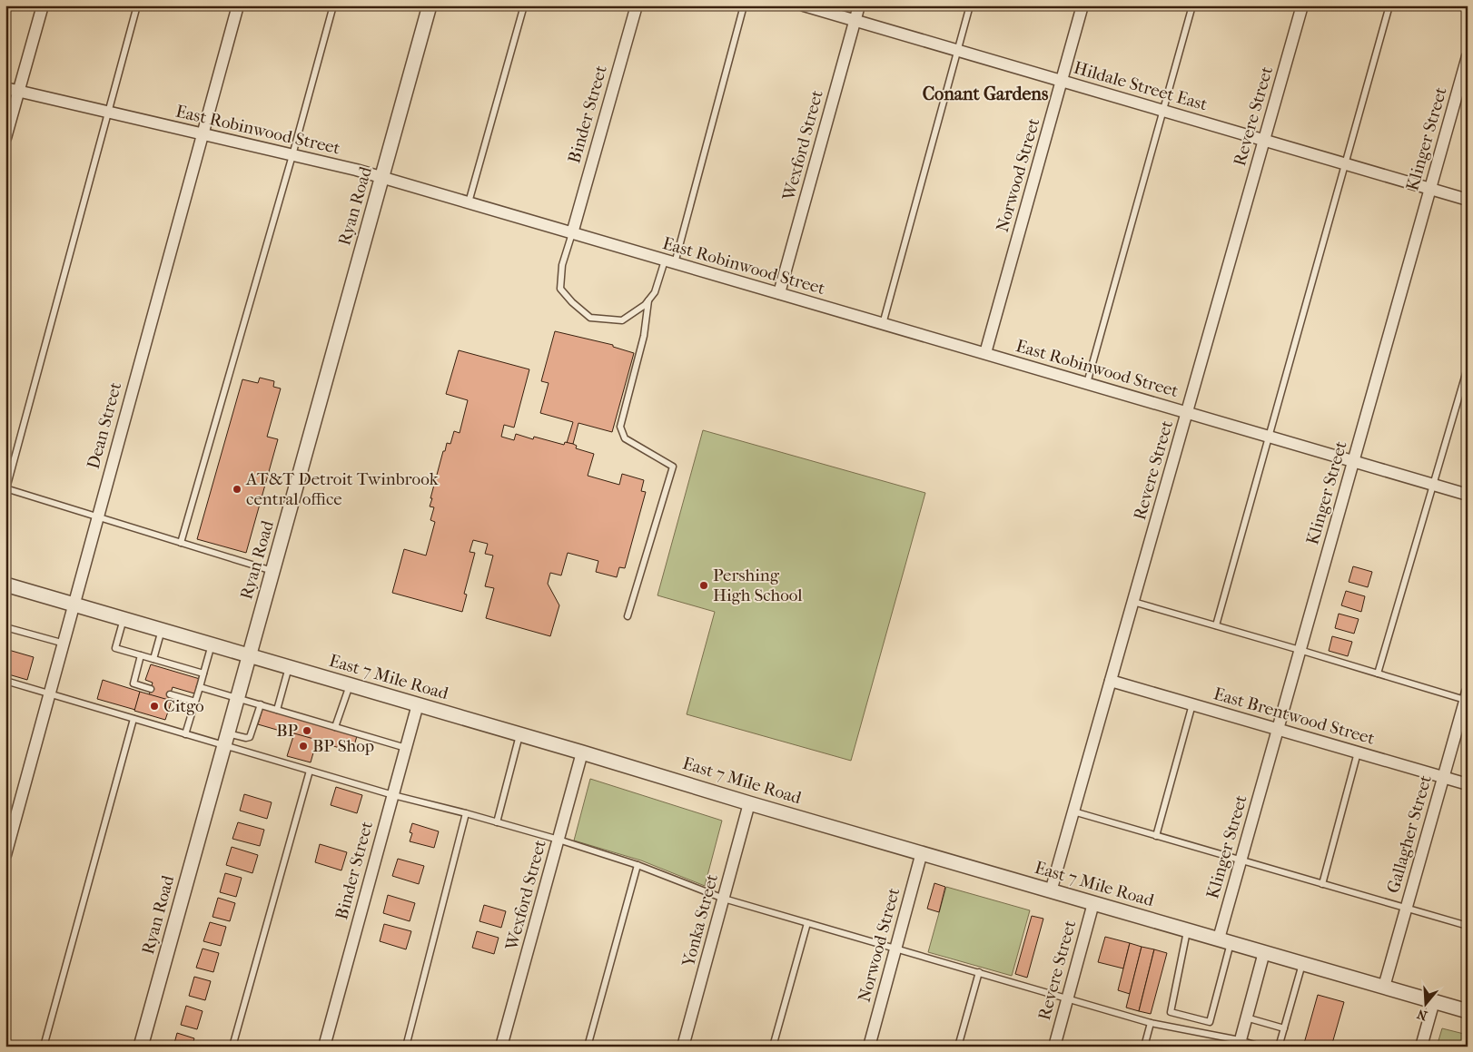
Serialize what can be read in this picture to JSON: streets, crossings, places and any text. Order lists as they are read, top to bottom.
{
  "streets": {
    "street": [
      "Hildale Street East",
      "Binder Street",
      "Revere Street",
      "East Robinwood Street",
      "Klinger Street",
      "Wexford Street",
      "Norwood Street",
      "Ryan Road",
      "Dean Street",
      "East 7 Mile Road",
      "East Brentwood Street",
      "Gallagher Street",
      "Yonka Street"
    ]
  },
  "crossings": [
    ["Hildale Street East", "Revere Street"],
    ["Hildale Street East", "Klinger Street"],
    ["Hildale Street East", "Wexford Street"],
    ["Hildale Street East", "Norwood Street"],
    ["Binder Street", "East Robinwood Street"],
    ["Binder Street", "East 7 Mile Road"],
    ["Revere Street", "East Robinwood Street"],
    ["Revere Street", "East 7 Mile Road"],
    ["Revere Street", "East Brentwood Street"],
    ["East Robinwood Street", "Klinger Street"],
    ["East Robinwood Street", "Wexford Street"],
    ["East Robinwood Street", "Norwood Street"],
    ["East Robinwood Street", "Ryan Road"],
    ["East Robinwood Street", "Dean Street"],
    ["Klinger Street", "East 7 Mile Road"],
    ["Klinger Street", "East Brentwood Street"],
    ["Wexford Street", "East 7 Mile Road"],
    ["Norwood Street", "East 7 Mile Road"],
    ["Ryan Road", "East 7 Mile Road"],
    ["Dean Street", "East 7 Mile Road"],
    ["East 7 Mile Road", "Gallagher Street"],
    ["East 7 Mile Road", "Yonka Street"],
    ["East Brentwood Street", "Gallagher Street"]
  ],
  "districts": ["Conant Gardens"],
  "places": [
    "AT&T Detroit Twinbrook central office",
    "Pershing High School",
    "Citgo",
    "BP",
    "BP Shop"
  ],
  "north": "bottom"
}
